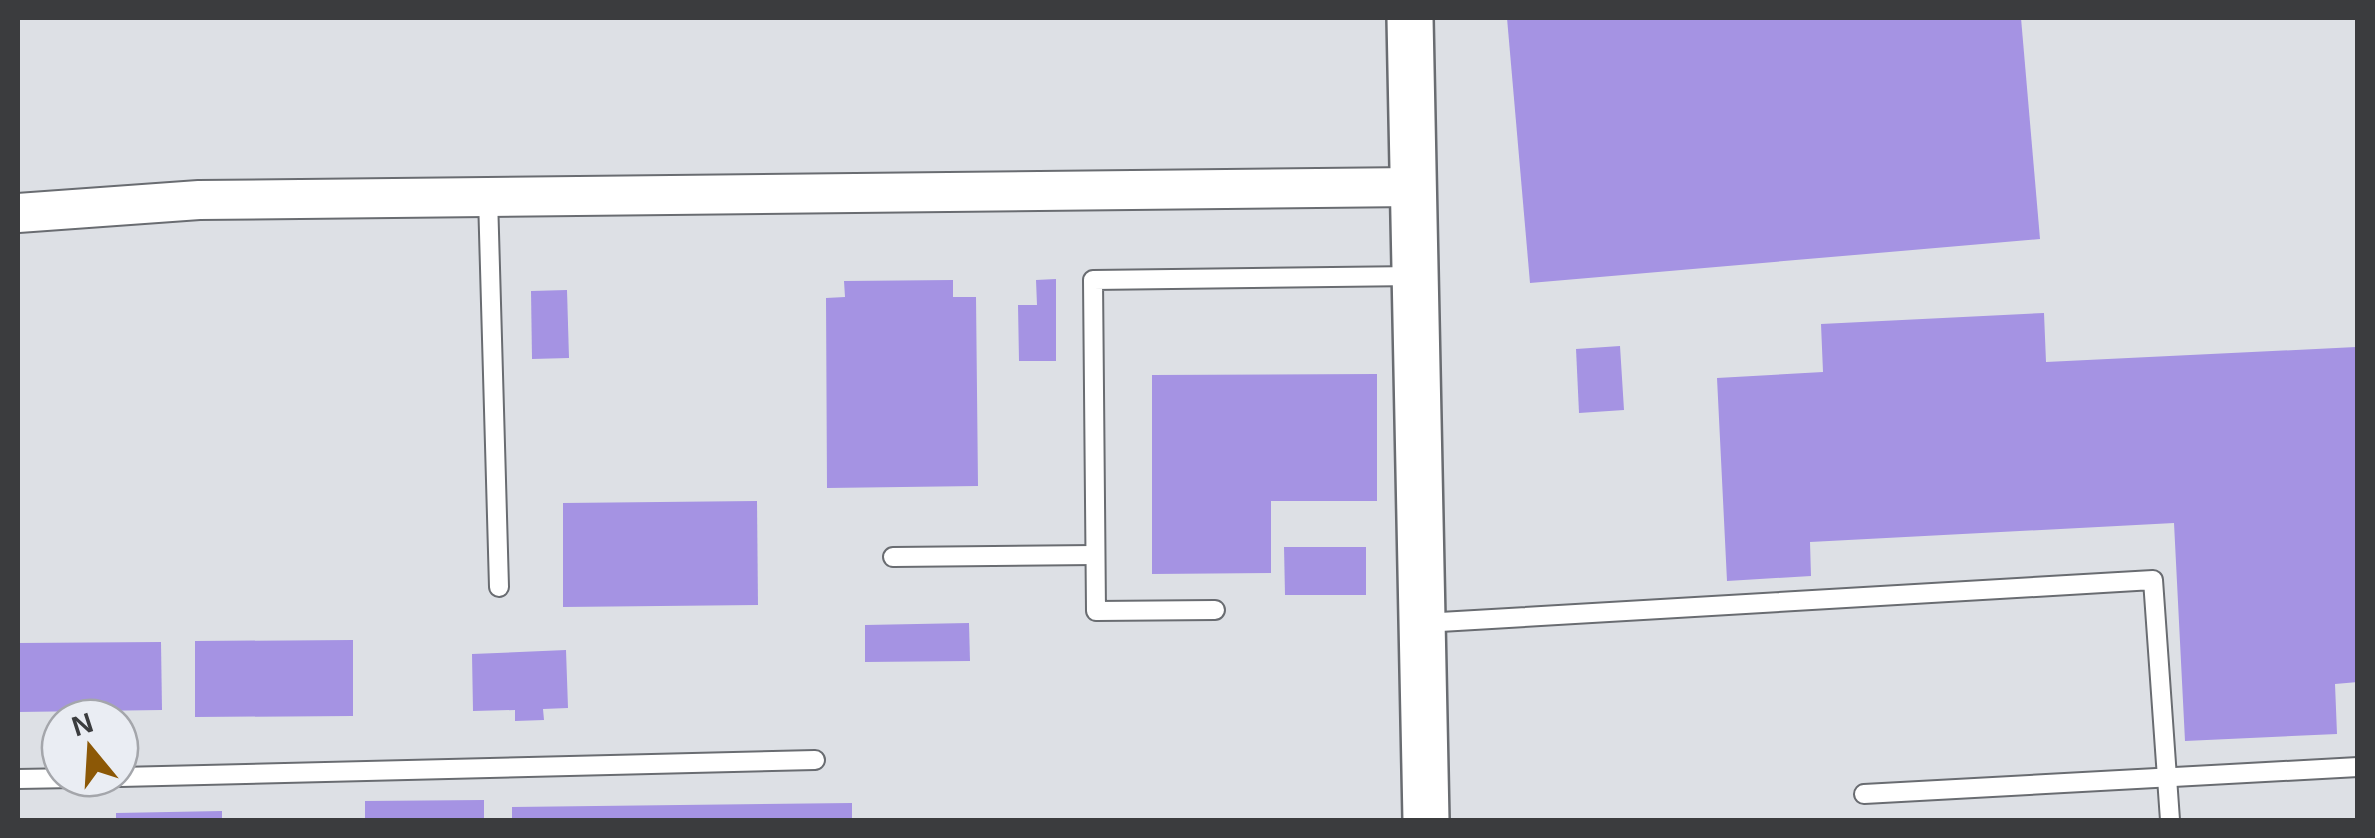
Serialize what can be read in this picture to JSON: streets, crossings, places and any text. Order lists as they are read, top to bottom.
{
  "north": "top"
}
